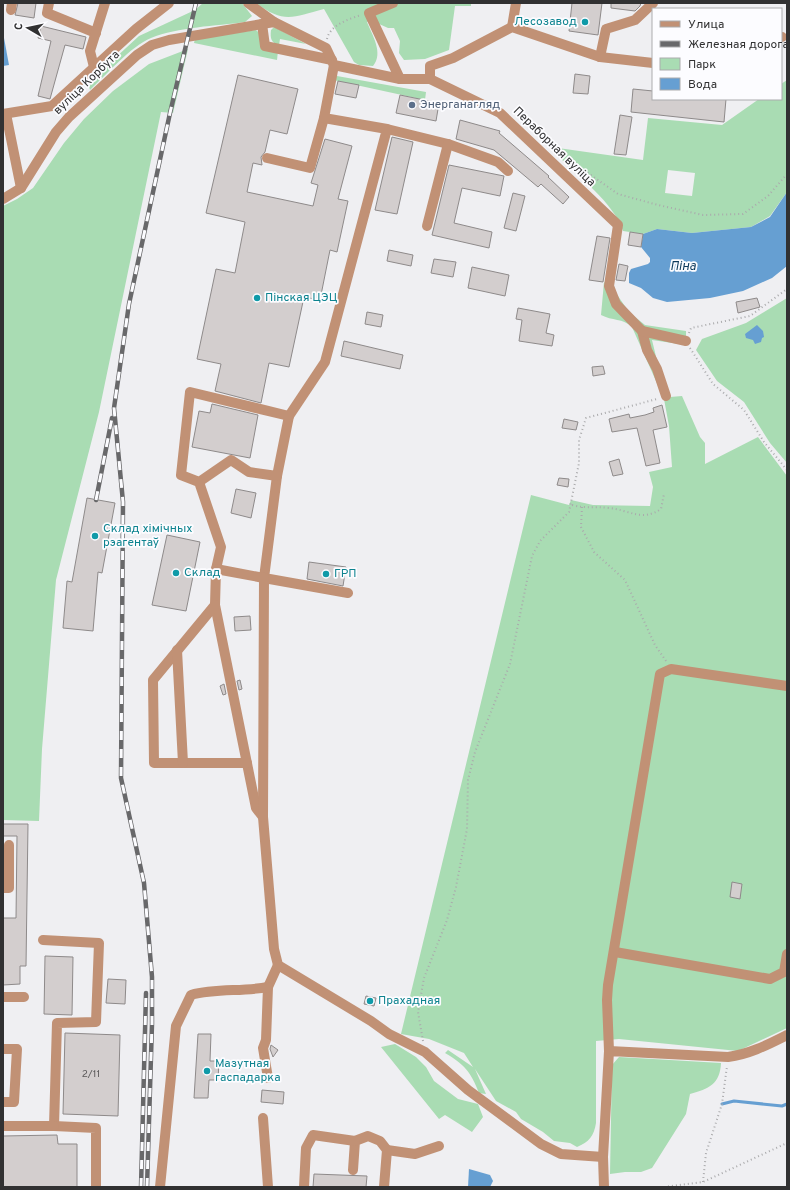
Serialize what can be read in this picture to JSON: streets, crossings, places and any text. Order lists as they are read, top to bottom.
{
  "streets": {
    "street": ["вуліца Корбута", "Пераборная вуліца"]
  },
  "crossings": [
    ["вуліца Корбута", "Пераборная вуліца"]
  ],
  "water": ["Піна"],
  "places": [
    "Лесозавод",
    "Энерганагляд",
    "Пінская ЦЭЦ",
    "Склад хімічных рэагентаў",
    "Склад",
    "ГРП",
    "Прахадная",
    "Мазутная гаспадарка"
  ],
  "house_numbers": ["2/11"],
  "legend": [
    "Улица",
    "Железная дорога",
    "Парк",
    "Вода"
  ],
  "north": "left"
}
